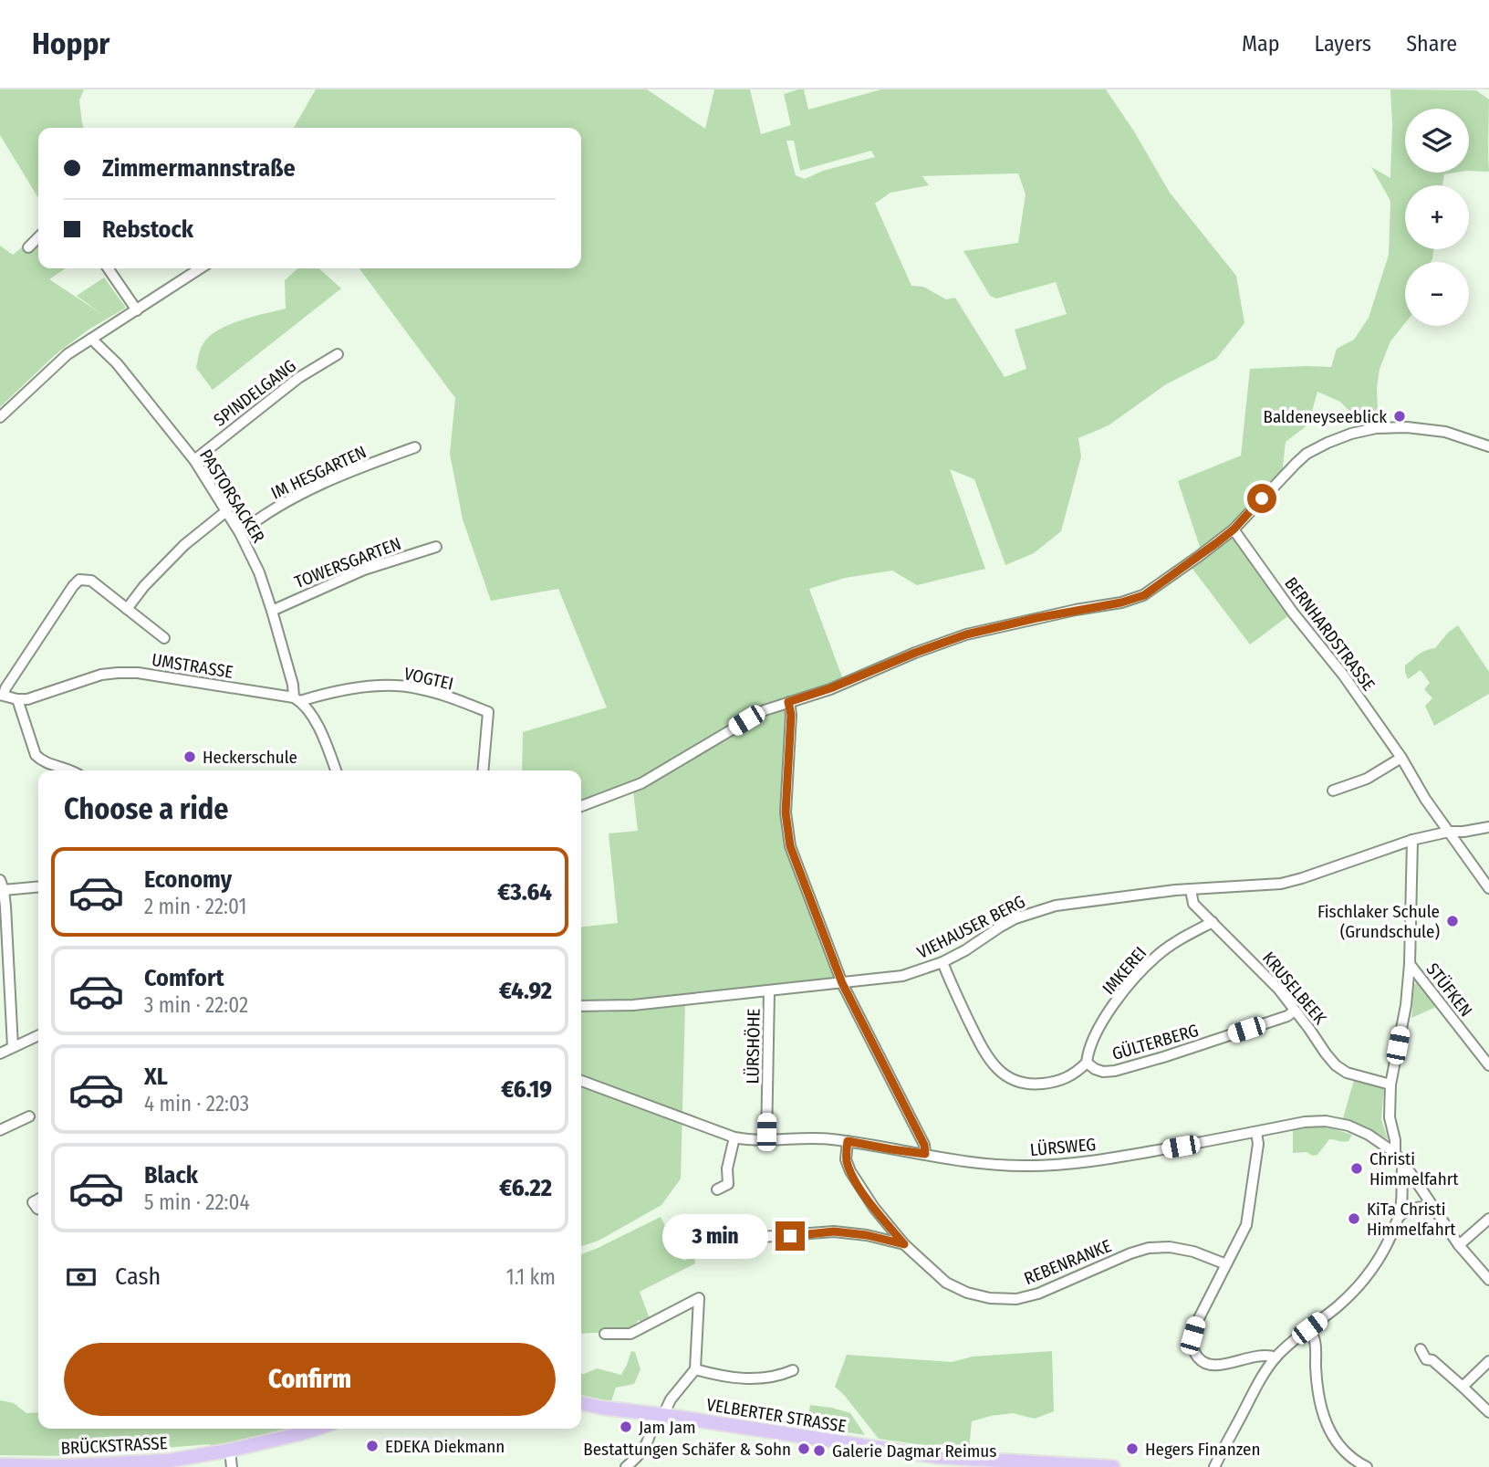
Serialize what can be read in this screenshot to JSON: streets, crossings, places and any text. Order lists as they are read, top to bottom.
{
  "streets": {
    "main road": ["VELBERTER STRASSE", "BRÜCKSTRASSE"],
    "street": [
      "SPINDELGANG",
      "IM HESGARTEN",
      "PASTORSACKER",
      "TOWERSGARTEN",
      "BERNHARDSTRASSE",
      "UMSTRASSE",
      "VOGTEI",
      "VIEHAUSER BERG",
      "IMKEREI",
      "KRUSELBEEK",
      "STÜFKEN",
      "GÜLTERBERG",
      "LÜRSHÖHE",
      "LÜRSWEG",
      "REBENRANKE"
    ]
  },
  "crossings": [
    ["SPINDELGANG", "PASTORSACKER"],
    ["IM HESGARTEN", "PASTORSACKER"],
    ["PASTORSACKER", "TOWERSGARTEN"],
    ["PASTORSACKER", "UMSTRASSE"],
    ["PASTORSACKER", "VOGTEI"],
    ["BERNHARDSTRASSE", "VIEHAUSER BERG"],
    ["UMSTRASSE", "VOGTEI"],
    ["VIEHAUSER BERG", "KRUSELBEEK"],
    ["VIEHAUSER BERG", "LÜRSHÖHE"],
    ["IMKEREI", "KRUSELBEEK"],
    ["IMKEREI", "GÜLTERBERG"],
    ["KRUSELBEEK", "GÜLTERBERG"],
    ["LÜRSHÖHE", "LÜRSWEG"],
    ["LÜRSWEG", "REBENRANKE"]
  ],
  "places": [
    "Baldeneyseeblick",
    "Heckerschule",
    "Fischlaker Schule (Grundschule)",
    "Christi Himmelfahrt",
    "KiTa Christi Himmelfahrt",
    "Jam Jam",
    "EDEKA Diekmann",
    "Bestattungen Schäfer & Sohn",
    "Hegers Finanzen",
    "Galerie Dagmar Reimus"
  ],
  "page": {
    "header": "Hoppr",
    "nav": ["Map", "Layers", "Share"],
    "map_buttons": ["+", "−"],
    "banner": ["Zimmermannstraße", "Rebstock"],
    "heading": "Choose a ride",
    "list": [
      {
        "name": "Economy",
        "note": "2 min · 22:01",
        "value": "€3.64"
      },
      {
        "name": "Comfort",
        "note": "3 min · 22:02",
        "value": "€4.92"
      },
      {
        "name": "XL",
        "note": "4 min · 22:03",
        "value": "€6.19"
      },
      {
        "name": "Black",
        "note": "5 min · 22:04",
        "value": "€6.22"
      }
    ],
    "bubble": "3 min",
    "pay": ["Cash", "1.1 km"],
    "buttons": "Confirm"
  }
}
